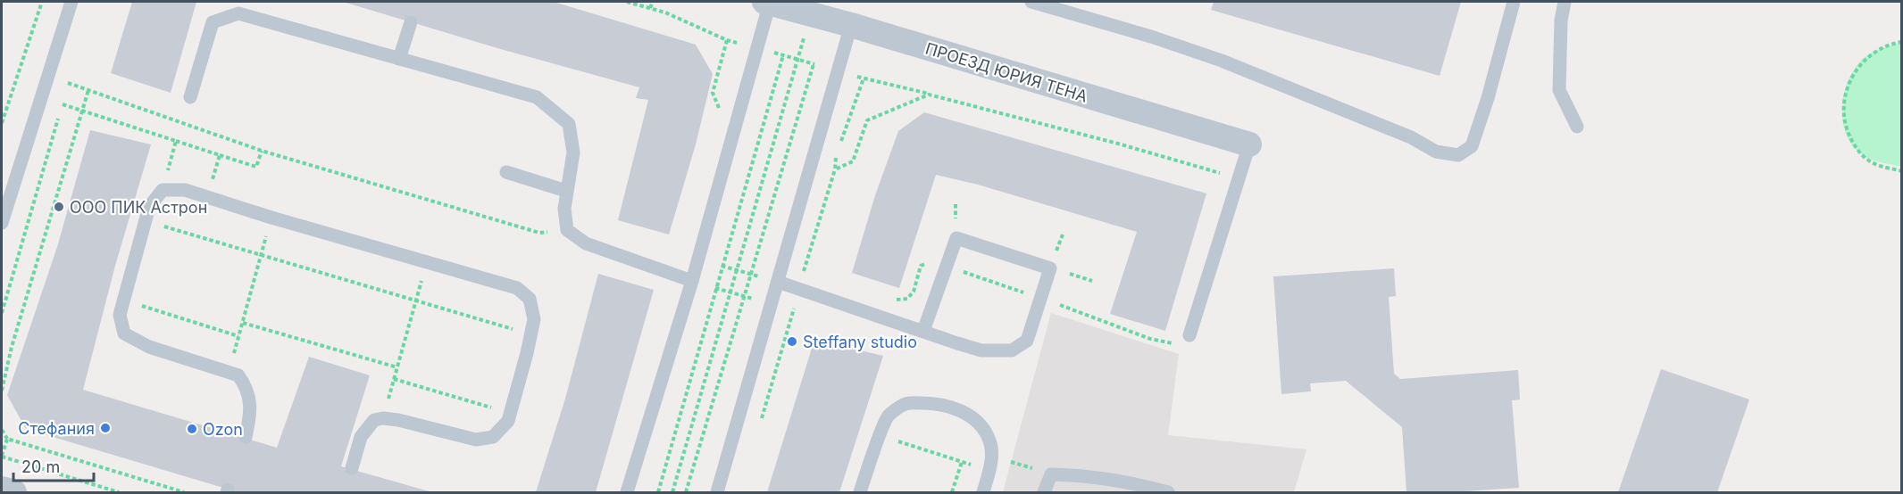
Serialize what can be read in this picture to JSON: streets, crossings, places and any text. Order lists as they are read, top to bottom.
{
  "streets": {
    "street": ["ПРОЕЗД ЮРИЯ ТЕНА"]
  },
  "places": [
    "ООО ПИК Астрон",
    "Steffany studio",
    "Стефания",
    "Ozon"
  ],
  "scale_bar": "20 m"
}
